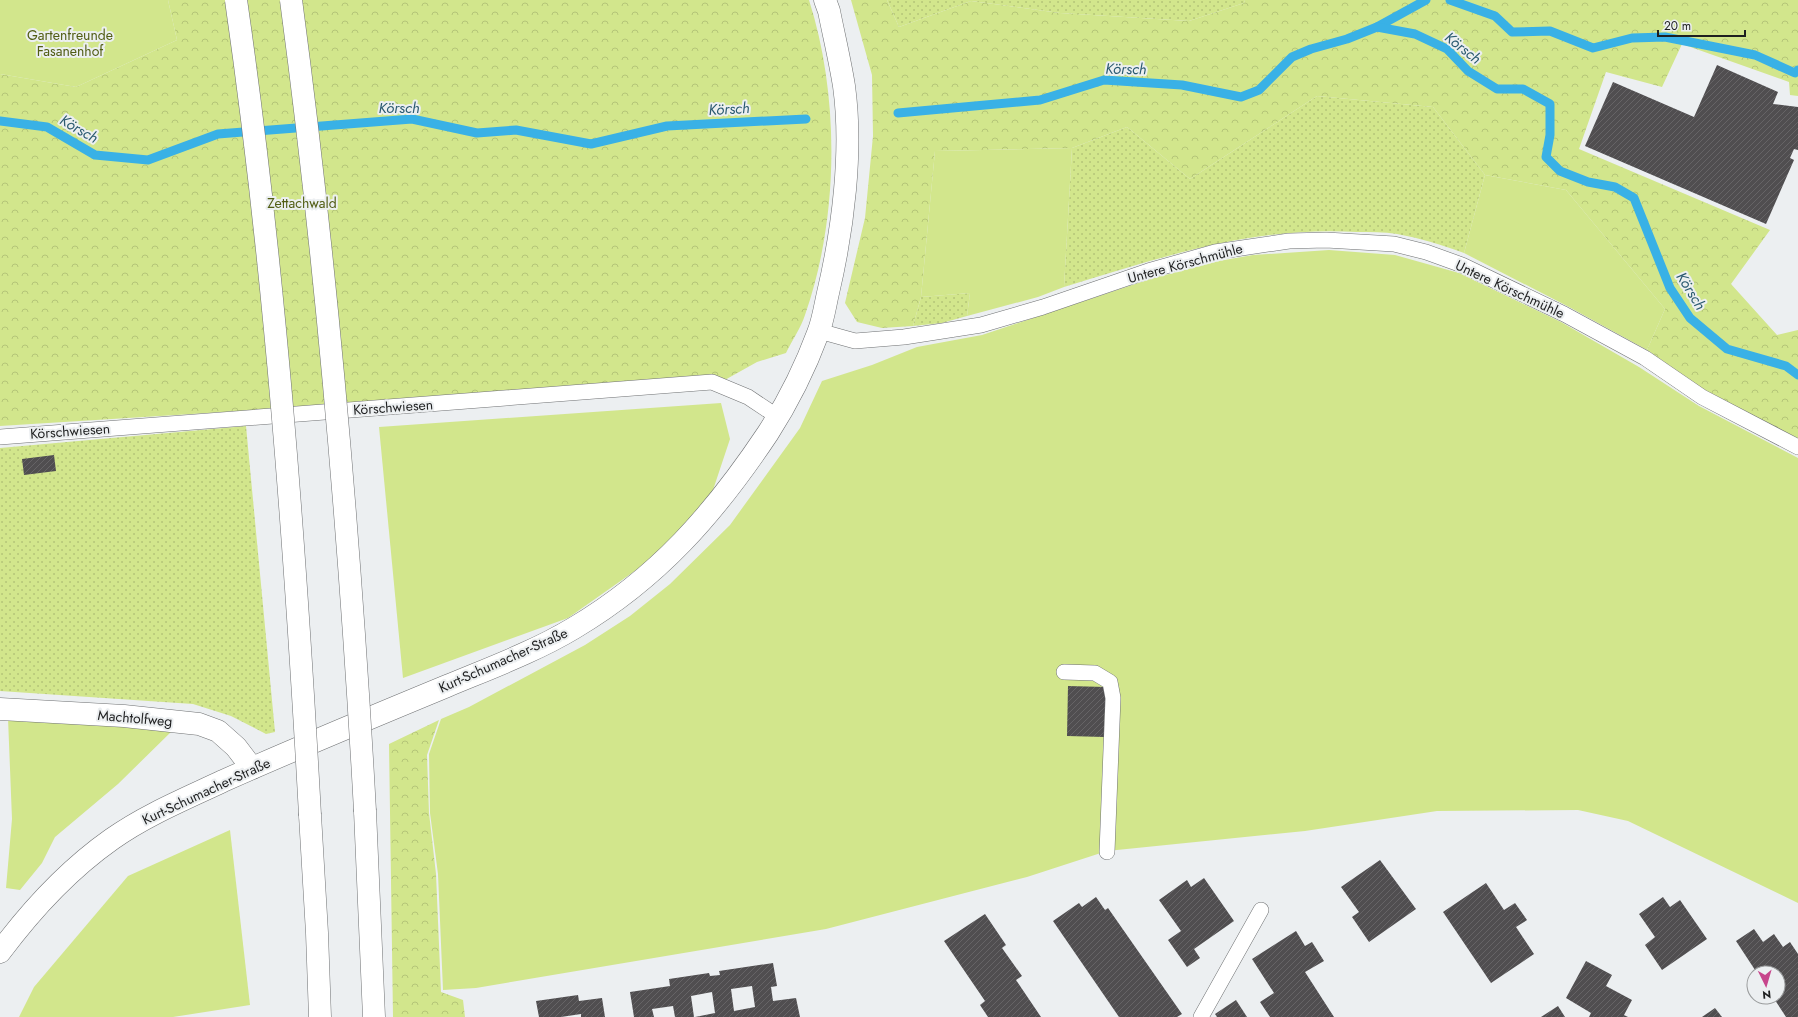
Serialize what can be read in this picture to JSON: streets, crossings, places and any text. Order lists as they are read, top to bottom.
{
  "streets": {
    "main road": ["Kurt-Schumacher-Straße", "Machtolfweg"],
    "lane": ["Untere Körschmühle", "Körschwiesen"]
  },
  "crossings": [
    ["Untere Körschmühle", "Kurt-Schumacher-Straße"],
    ["Körschwiesen", "Kurt-Schumacher-Straße"],
    ["Kurt-Schumacher-Straße", "Machtolfweg"]
  ],
  "water": ["Körsch"],
  "parks": ["Gartenfreunde Fasanenhof", "Zettachwald"],
  "scale_bar": "20 m",
  "north": "bottom"
}
